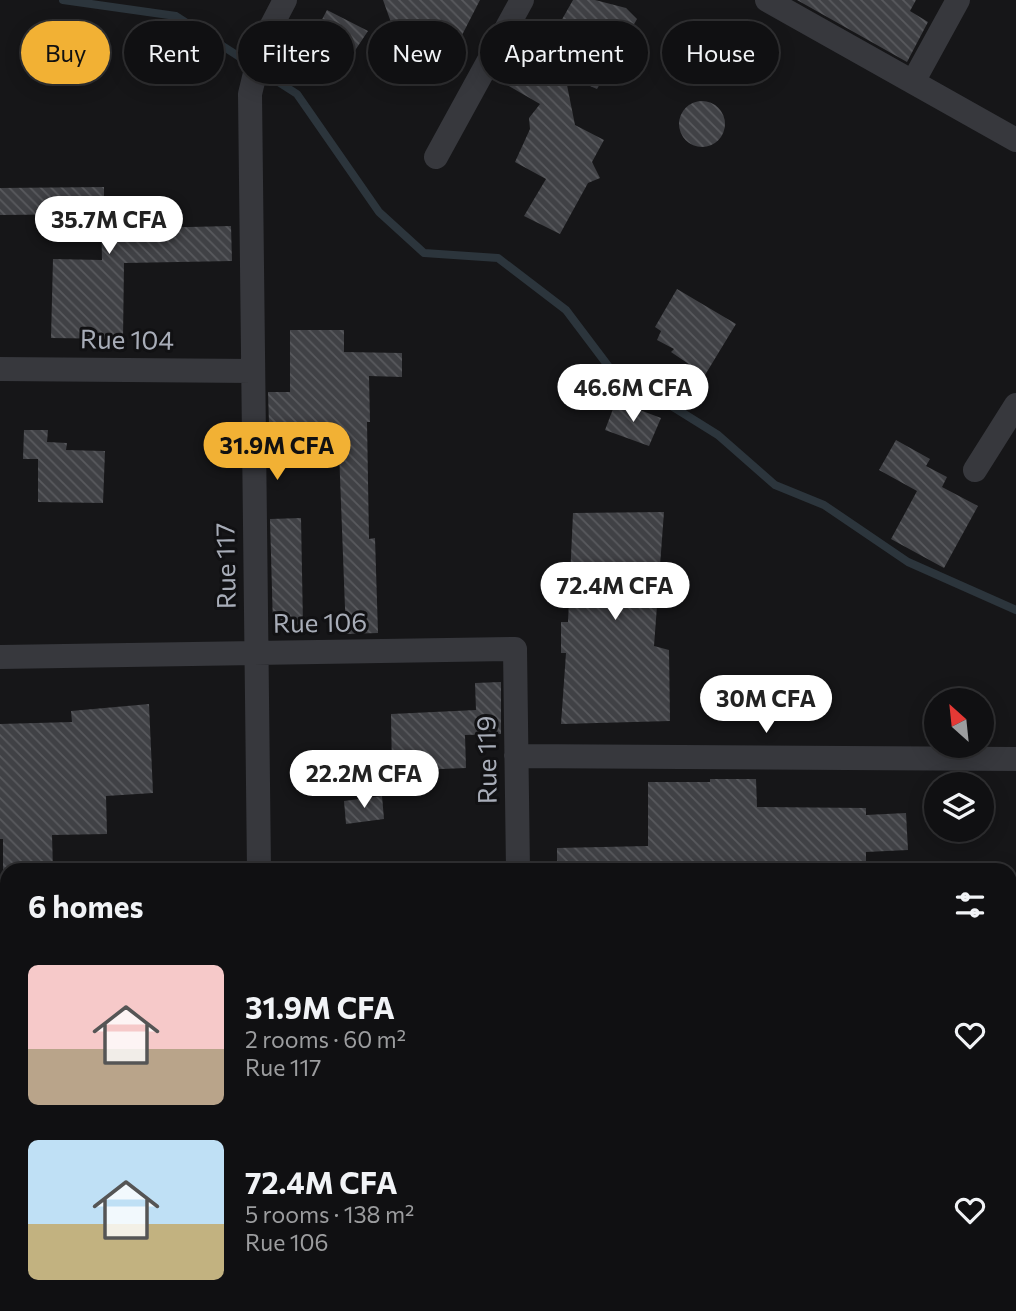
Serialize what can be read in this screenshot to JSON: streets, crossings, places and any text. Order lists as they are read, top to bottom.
{
  "streets": {
    "street": [
      "Rue 104",
      "Rue 117",
      "Rue 106",
      "Rue 119"
    ]
  },
  "crossings": [
    ["Rue 104", "Rue 117"],
    ["Rue 117", "Rue 106"],
    ["Rue 106", "Rue 119"]
  ],
  "north": "top left",
  "page": {
    "chip": [
      "Buy",
      "Rent",
      "Filters",
      "New",
      "Apartment",
      "House"
    ],
    "price": [
      "35.7M CFA",
      "46.6M CFA",
      "31.9M CFA",
      "72.4M CFA",
      "30M CFA",
      "22.2M CFA"
    ],
    "heading": "6 homes",
    "list": [
      {
        "name": "31.9M CFA",
        "note": "2 rooms · 60 m² · Rue 117"
      },
      {
        "name": "72.4M CFA",
        "note": "5 rooms · 138 m² · Rue 106"
      }
    ]
  }
}
